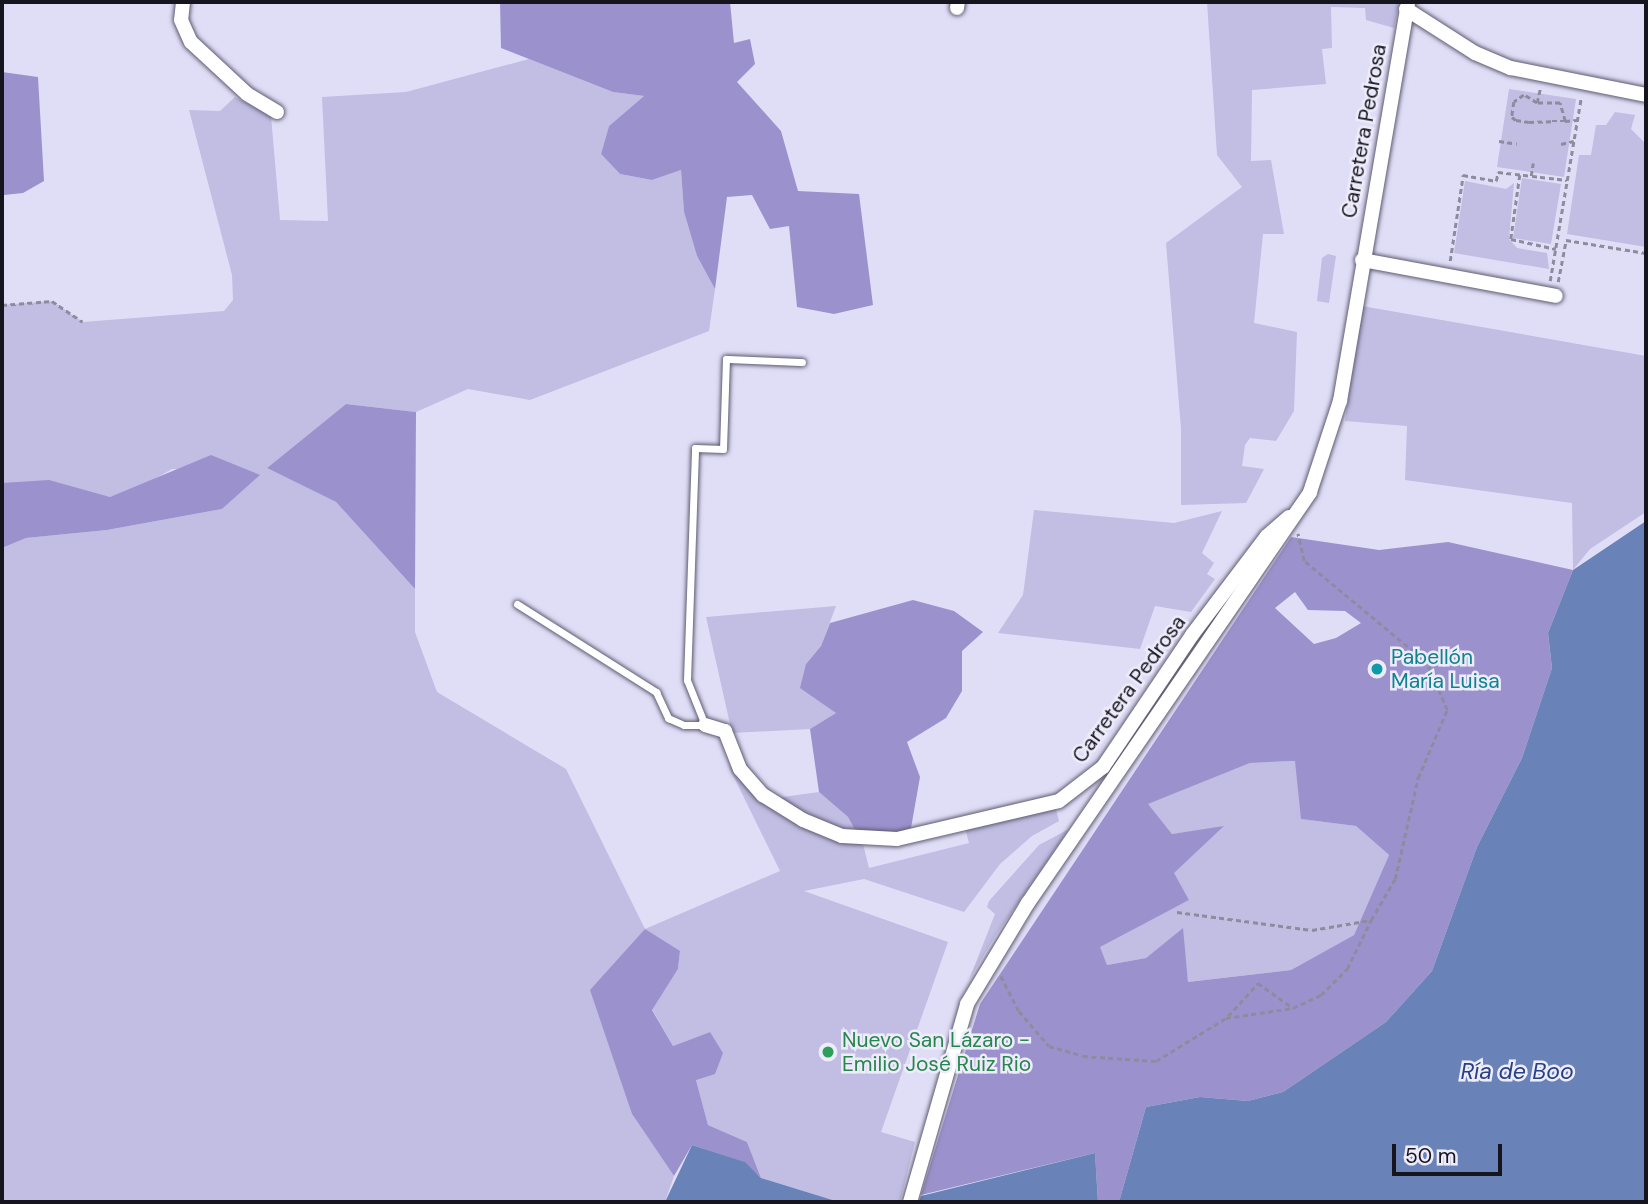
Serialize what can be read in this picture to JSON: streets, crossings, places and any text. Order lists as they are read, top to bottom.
{
  "streets": {
    "street": ["Carretera Pedrosa"]
  },
  "water": ["Ría de Boo"],
  "places": ["Pabellón María Luisa", "Nuevo San Lázaro - Emilio José Ruiz Rio"],
  "scale_bar": "50 m"
}
